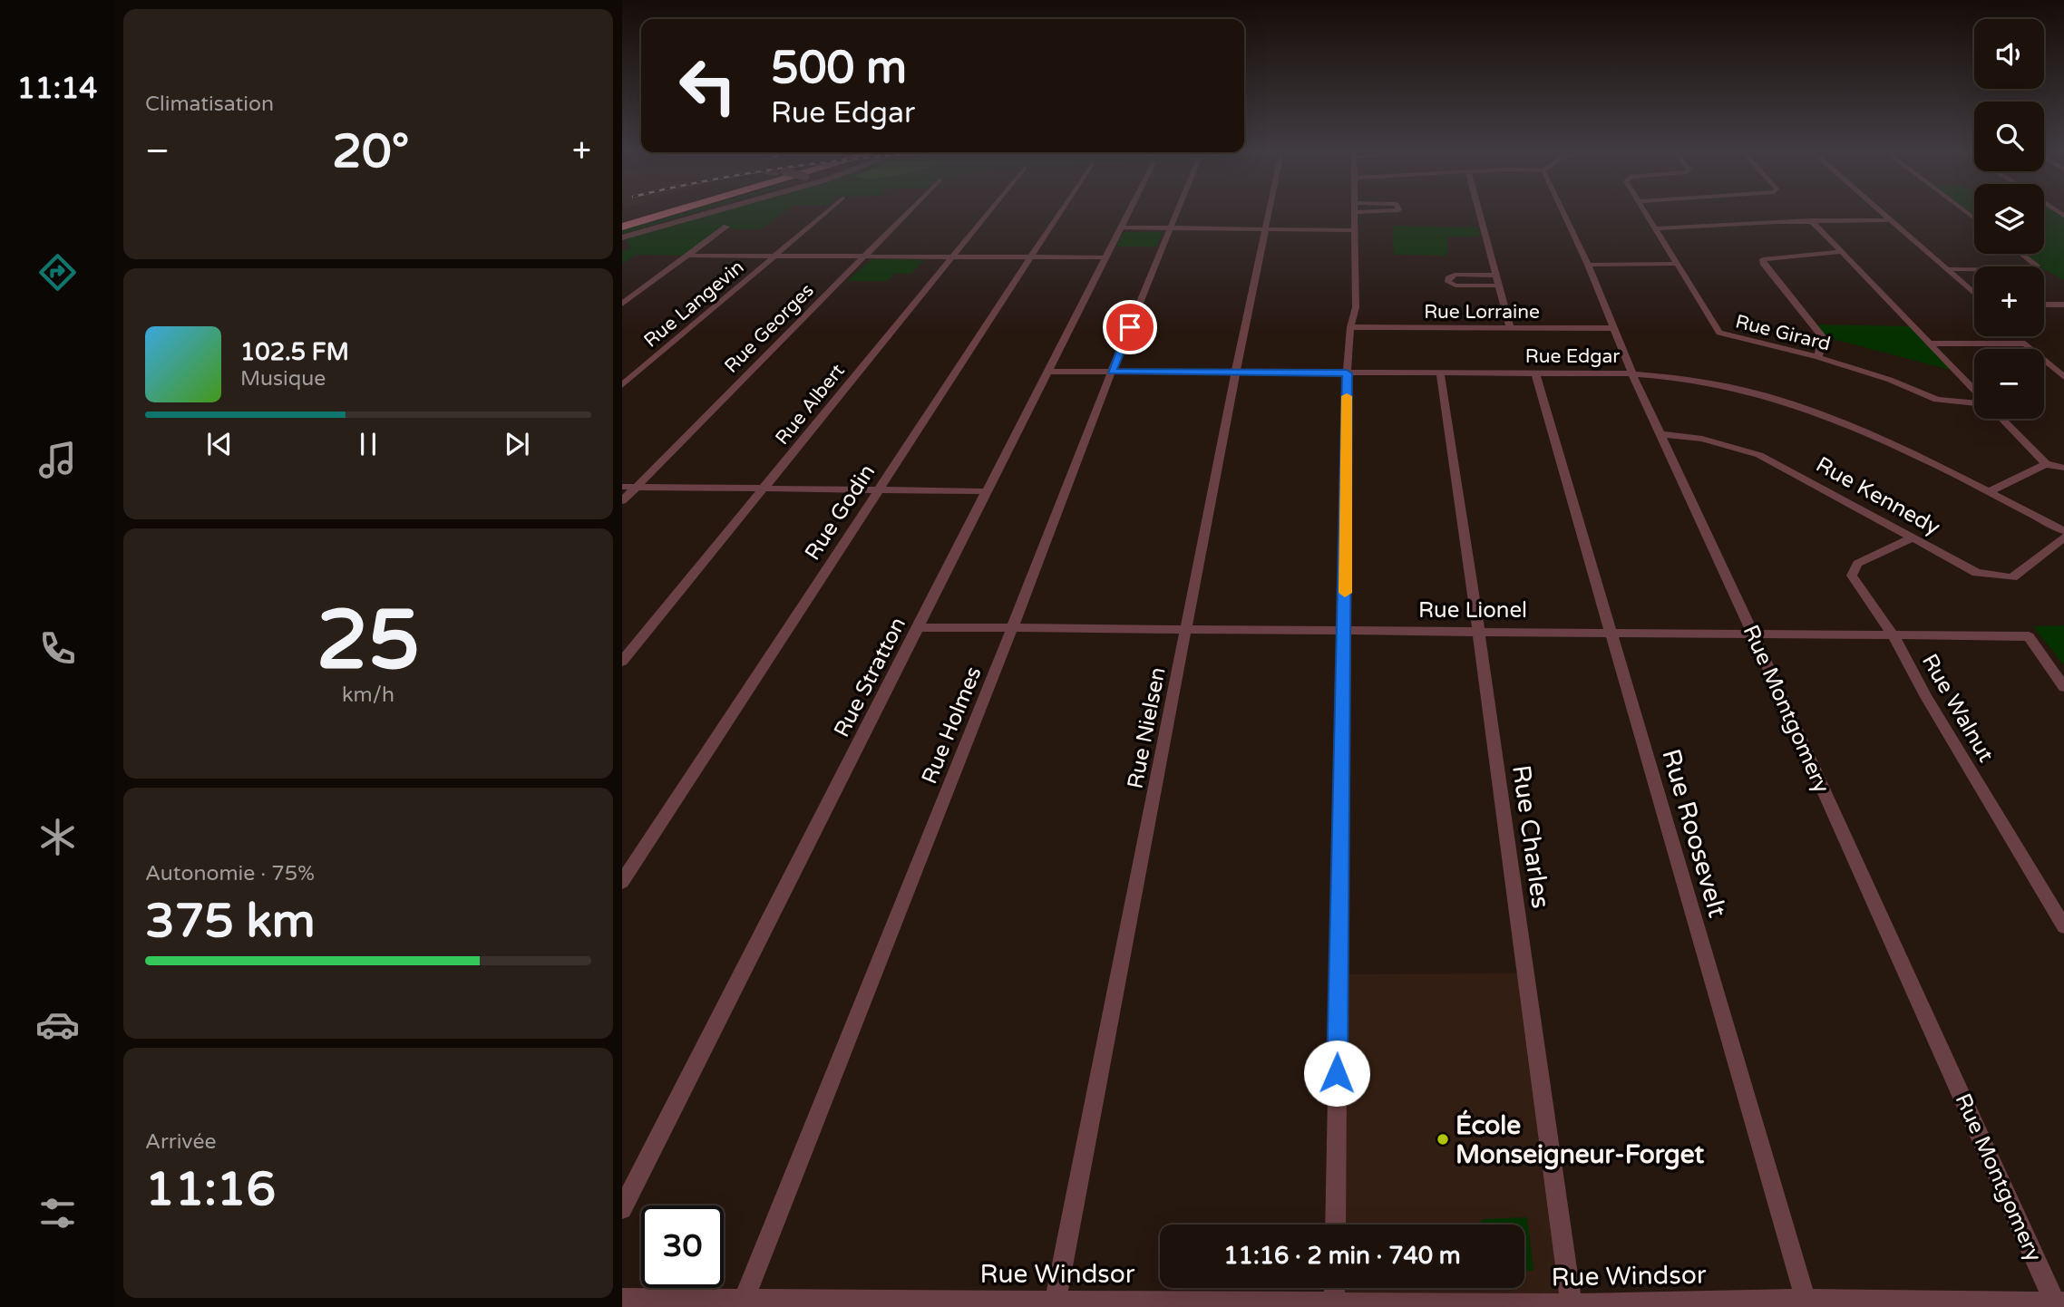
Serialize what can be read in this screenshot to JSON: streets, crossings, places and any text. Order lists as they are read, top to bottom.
{
  "streets": {
    "street": [
      "Rue Langevin",
      "Rue Lorraine",
      "Rue Georges",
      "Rue Girard",
      "Rue Edgar",
      "Rue Albert",
      "Rue Kennedy",
      "Rue Godin",
      "Rue Lionel",
      "Rue Stratton",
      "Rue Walnut",
      "Rue Montgomery",
      "Rue Holmes",
      "Rue Nielsen",
      "Rue Roosevelt",
      "Rue Charles",
      "Rue Windsor"
    ]
  },
  "crossings": [
    ["Rue Lorraine", "Rue Montgomery"],
    ["Rue Edgar", "Rue Stratton"],
    ["Rue Edgar", "Rue Montgomery"],
    ["Rue Edgar", "Rue Holmes"],
    ["Rue Edgar", "Rue Nielsen"],
    ["Rue Edgar", "Rue Roosevelt"],
    ["Rue Edgar", "Rue Charles"],
    ["Rue Kennedy", "Rue Walnut"],
    ["Rue Kennedy", "Rue Montgomery"],
    ["Rue Lionel", "Rue Stratton"],
    ["Rue Lionel", "Rue Walnut"],
    ["Rue Lionel", "Rue Montgomery"],
    ["Rue Lionel", "Rue Holmes"],
    ["Rue Lionel", "Rue Nielsen"],
    ["Rue Lionel", "Rue Roosevelt"],
    ["Rue Lionel", "Rue Charles"],
    ["Rue Montgomery", "Rue Windsor"],
    ["Rue Holmes", "Rue Windsor"],
    ["Rue Nielsen", "Rue Windsor"],
    ["Rue Roosevelt", "Rue Windsor"],
    ["Rue Charles", "Rue Windsor"]
  ],
  "places": ["École Monseigneur-Forget"],
  "page": {
    "tabs": "11:14",
    "tile": [
      "Climatisation",
      ["25", "km/h"],
      ["Autonomie · 75%", "375 km"],
      ["Arrivée", "11:16"]
    ],
    "map_buttons": ["+", "−"],
    "turn": ["500 m", "Rue Edgar"],
    "heat": ["−", "20°", "+"],
    "song": ["102.5 FM", "Musique"],
    "limit": "30",
    "trip": "11:16 · 2 min · 740 m"
  }
}
